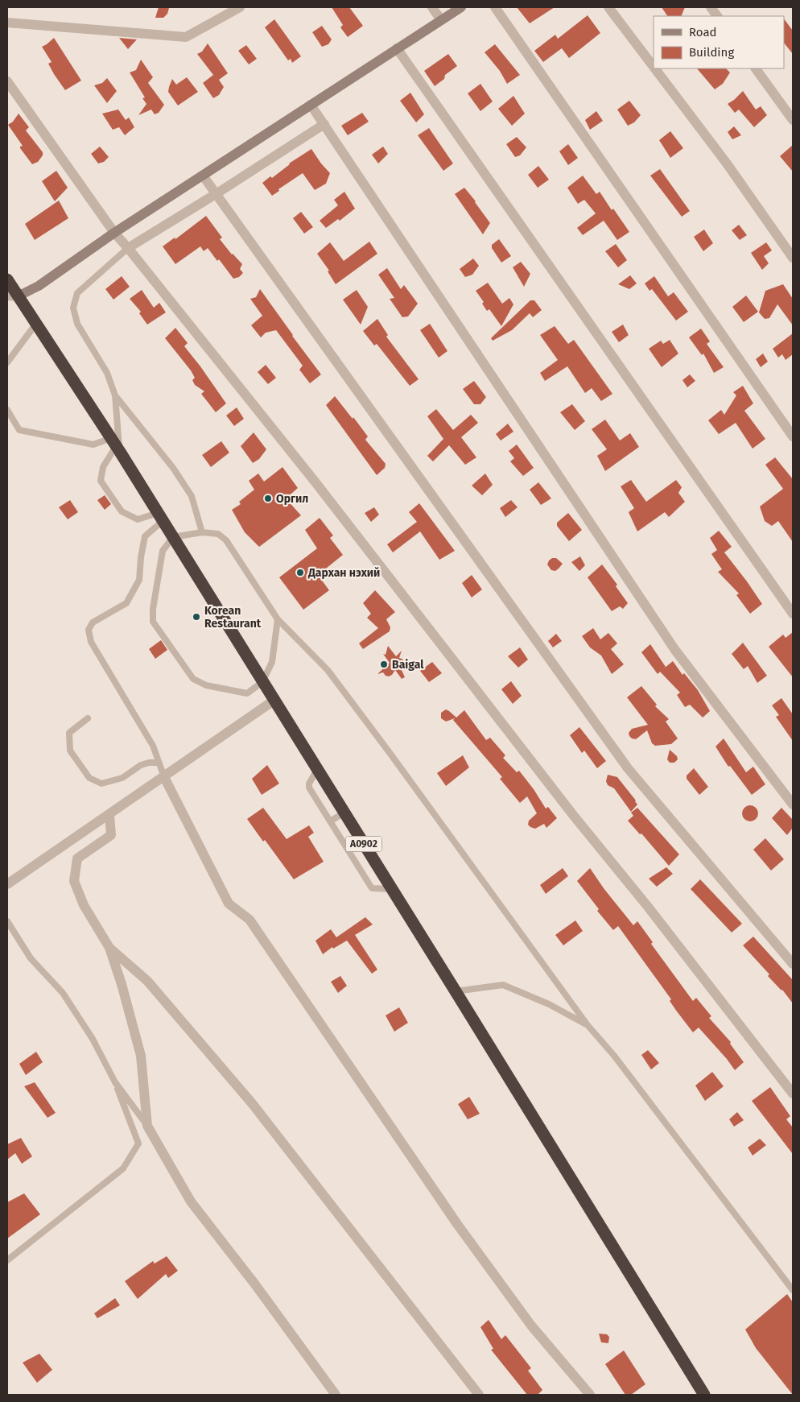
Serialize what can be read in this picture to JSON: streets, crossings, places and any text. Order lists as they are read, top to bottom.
{
  "streets": {
    "highway": ["A0902"]
  },
  "places": [
    "Оргил",
    "Дархан нэхий",
    "Korean Restaurant",
    "Baigal"
  ],
  "legend": ["Road", "Building"]
}
